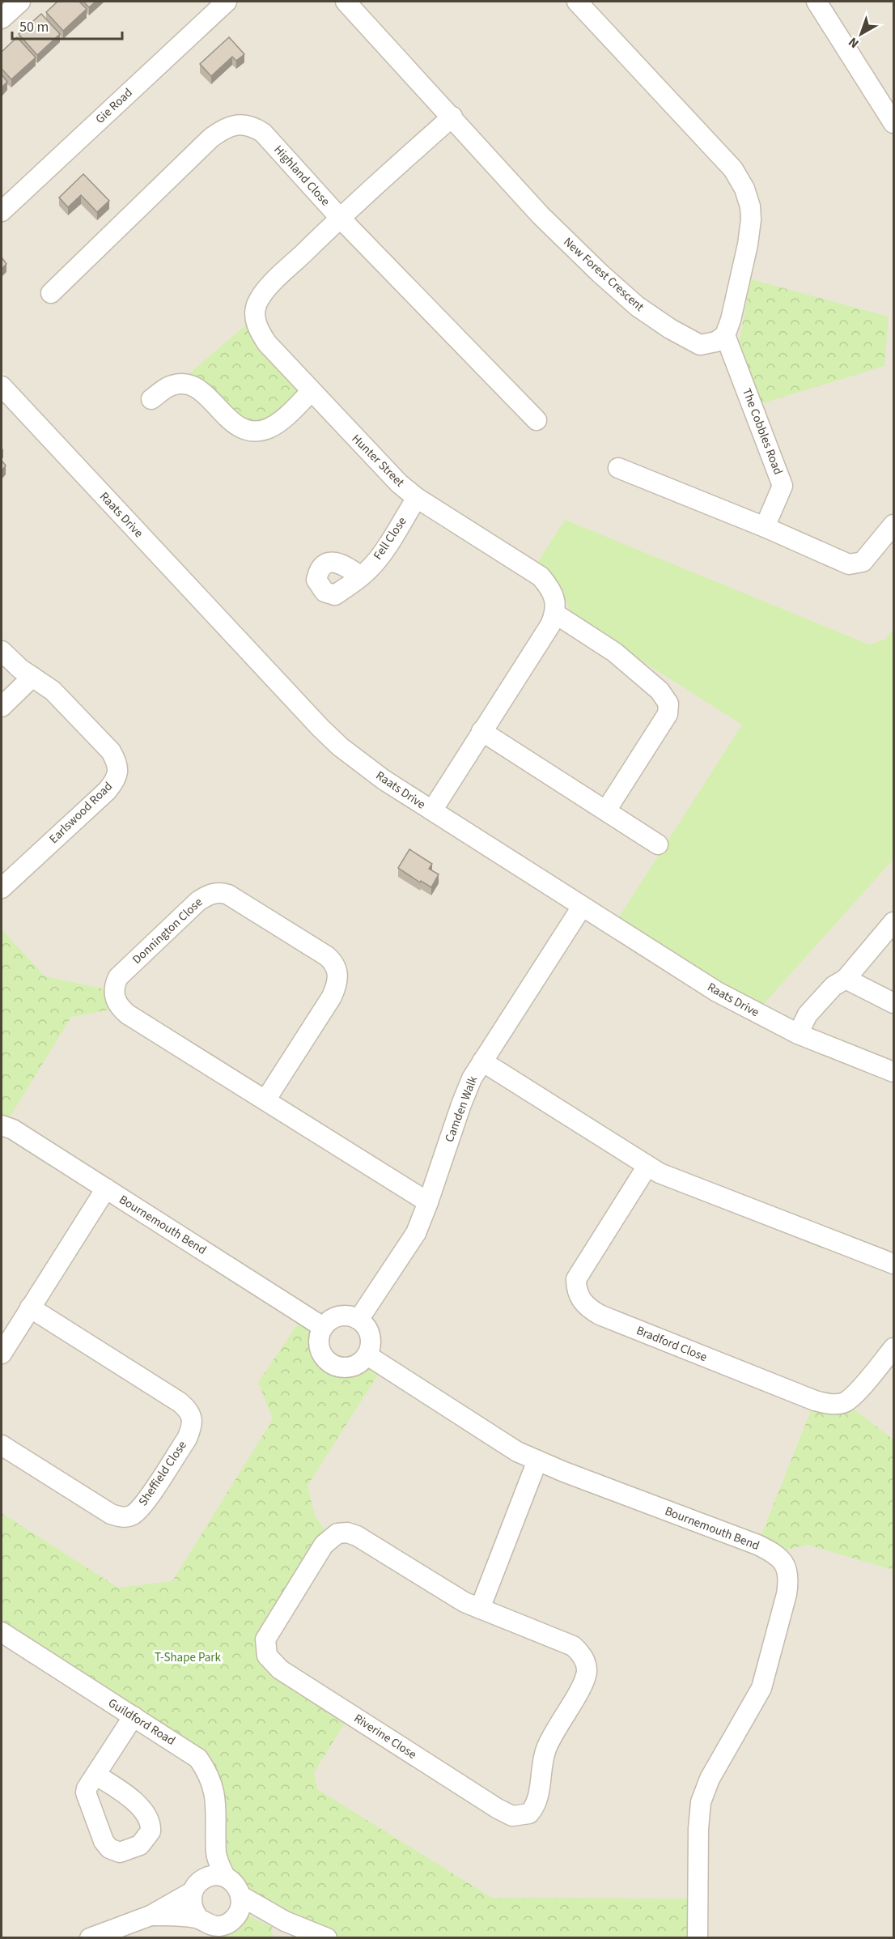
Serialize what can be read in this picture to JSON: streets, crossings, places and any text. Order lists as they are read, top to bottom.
{
  "streets": {
    "street": [
      "Gie Road",
      "Highland Close",
      "New Forest Crescent",
      "The Cobbles Road",
      "Hunter Street",
      "Raats Drive",
      "Fell Close",
      "Earlswood Road",
      "Donnington Close",
      "Camden Walk",
      "Bournemouth Bend",
      "Bradford Close",
      "Sheffield Close",
      "Guildford Road",
      "Riverine Close"
    ]
  },
  "crossings": [
    ["Highland Close", "Hunter Street"],
    ["New Forest Crescent", "The Cobbles Road"],
    ["New Forest Crescent", "Hunter Street"],
    ["Hunter Street", "Fell Close"],
    ["Raats Drive", "Camden Walk"],
    ["Donnington Close", "Camden Walk"],
    ["Camden Walk", "Bournemouth Bend"]
  ],
  "parks": ["T-Shape Park"],
  "scale_bar": "50 m",
  "north": "bottom left"
}
